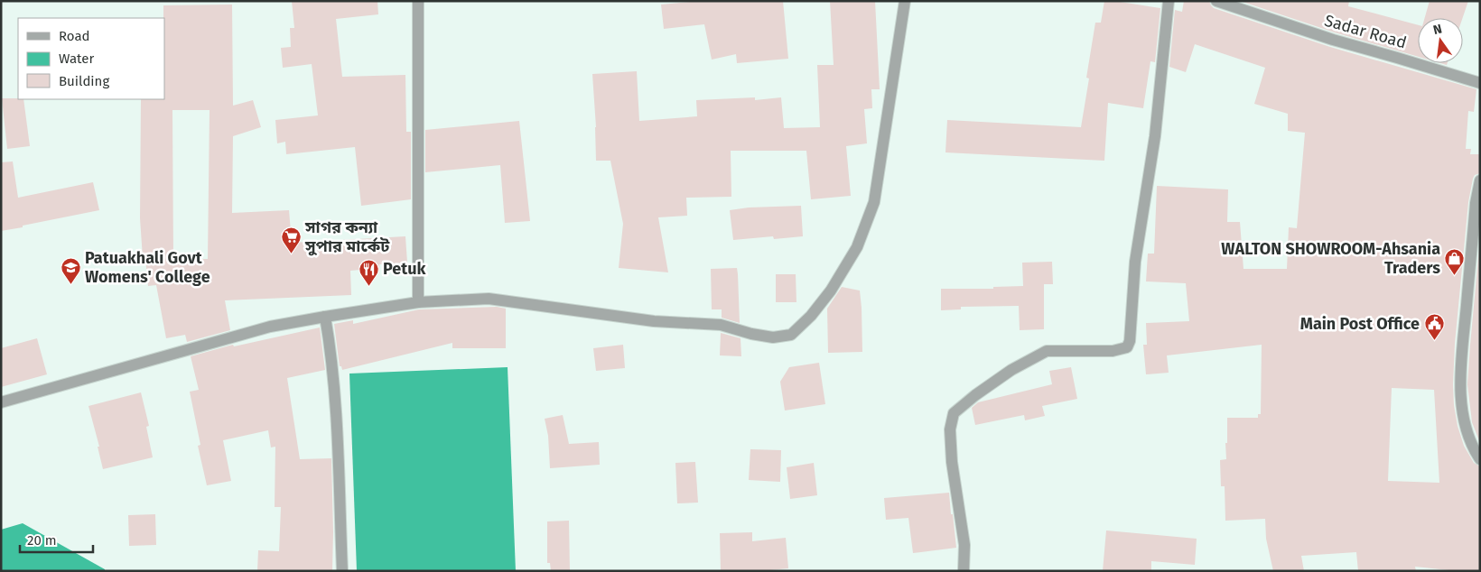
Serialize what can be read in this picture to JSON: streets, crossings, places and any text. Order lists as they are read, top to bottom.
{
  "streets": {
    "street": ["Sadar Road"]
  },
  "places": {
    "supermarket": ["সাগর কন্যা সুপার মার্কেট"],
    "shop": ["WALTON SHOWROOM-Ahsania Traders"],
    "school or university": ["Patuakhali Govt Womens' College"],
    "restaurant": ["Petuk"],
    "public building": ["Main Post Office"]
  },
  "legend": ["Road", "Water", "Building"],
  "scale_bar": "20 m",
  "north": "top"
}
